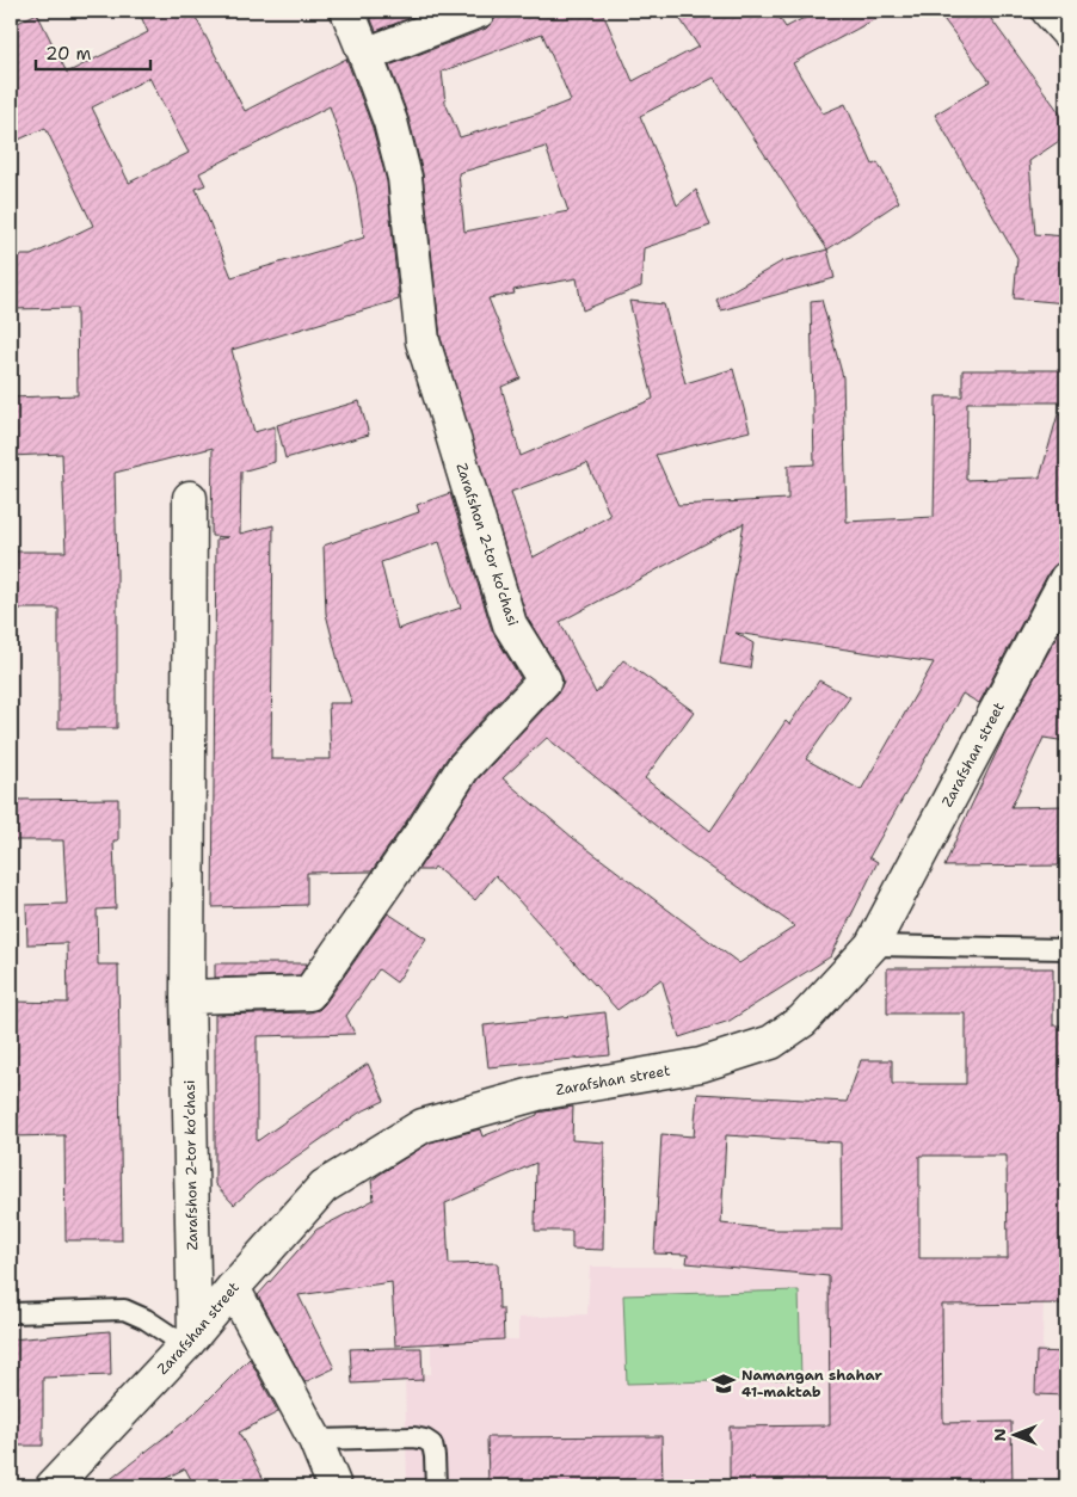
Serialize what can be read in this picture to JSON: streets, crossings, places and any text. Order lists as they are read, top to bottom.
{
  "streets": {
    "street": ["Zarafshon 2-tor koʼchasi", "Zarafshan street"]
  },
  "crossings": [
    ["Zarafshon 2-tor koʼchasi", "Zarafshan street"]
  ],
  "places": {
    "school or university": ["Namangan shahar 41-maktab"]
  },
  "scale_bar": "20 m",
  "north": "left"
}
